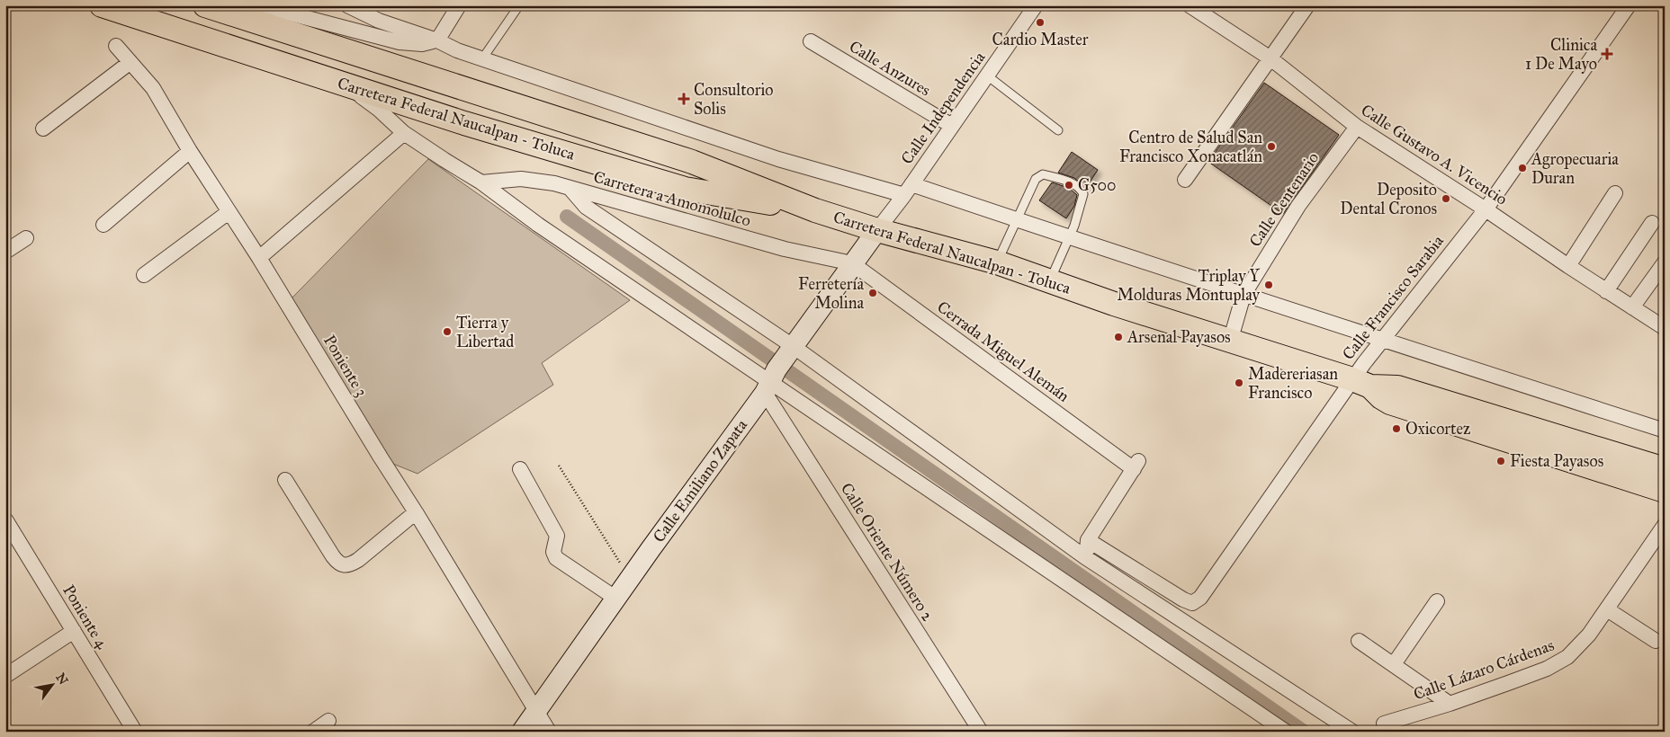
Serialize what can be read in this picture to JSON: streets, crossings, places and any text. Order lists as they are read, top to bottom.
{
  "streets": {
    "main road": ["Carretera Federal Naucalpan - Toluca"],
    "street": [
      "Calle Anzures",
      "Calle Independencia",
      "Calle Gustavo A. Vicencio",
      "Carretera a Amomolulco",
      "Calle Centenario",
      "Calle Francisco Sarabia",
      "Cerrada Miguel Alemán",
      "Poniente 3",
      "Calle Emiliano Zapata",
      "Calle Oriente Número 2",
      "Poniente 4",
      "Calle Lázaro Cárdenas"
    ]
  },
  "crossings": [
    ["Calle Anzures", "Calle Independencia"],
    ["Calle Independencia", "Carretera Federal Naucalpan - Toluca"],
    ["Calle Independencia", "Calle Emiliano Zapata"],
    ["Carretera Federal Naucalpan - Toluca", "Calle Centenario"],
    ["Carretera Federal Naucalpan - Toluca", "Calle Francisco Sarabia"],
    ["Carretera Federal Naucalpan - Toluca", "Calle Emiliano Zapata"],
    ["Calle Gustavo A. Vicencio", "Calle Centenario"],
    ["Calle Gustavo A. Vicencio", "Calle Francisco Sarabia"],
    ["Carretera a Amomolulco", "Cerrada Miguel Alemán"],
    ["Carretera a Amomolulco", "Calle Emiliano Zapata"],
    ["Calle Francisco Sarabia", "Cerrada Miguel Alemán"],
    ["Cerrada Miguel Alemán", "Calle Emiliano Zapata"],
    ["Poniente 3", "Calle Emiliano Zapata"],
    ["Calle Emiliano Zapata", "Calle Oriente Número 2"]
  ],
  "places": {
    "other": [
      "Cardio Master",
      "Centro de Salud San Francisco Xonacatlán",
      "Agropecuaria Duran",
      "G500",
      "Deposito Dental Cronos",
      "Triplay Y Molduras Montuplay",
      "Ferretería Molina",
      "Tierra y Libertad",
      "Arsenal Payasos",
      "Madereriasan Francisco",
      "Oxicortez",
      "Fiesta Payasos"
    ],
    "health": ["Clinica 1 De Mayo", "Consultorio Solis"]
  },
  "north": "top right"
}
